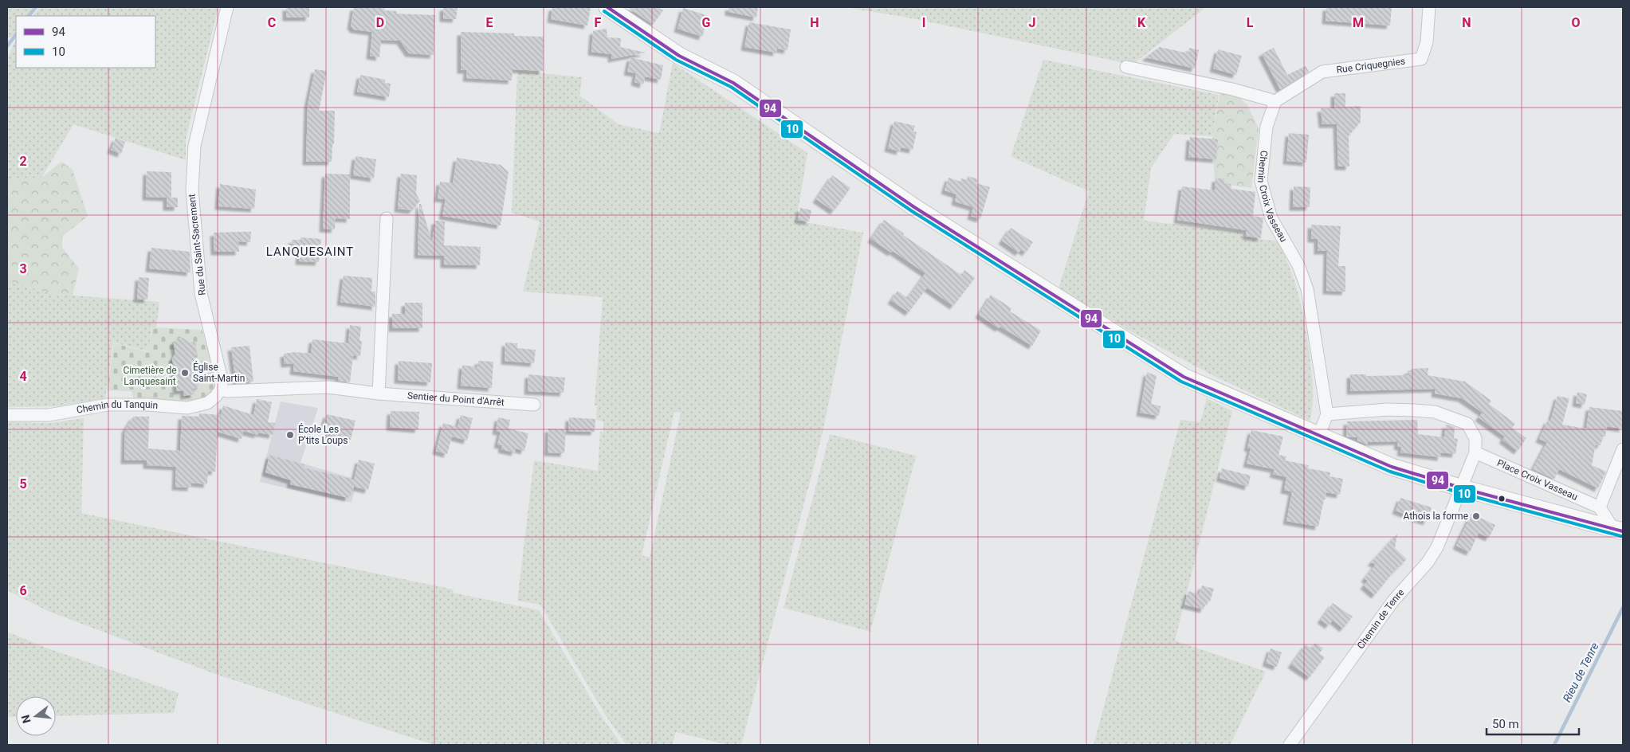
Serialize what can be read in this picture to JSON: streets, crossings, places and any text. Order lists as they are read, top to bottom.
{
  "streets": {
    "street": [
      "Rue Criquegnies",
      "Chemin Croix Vasseau",
      "Rue du Saint-Sacrement",
      "Sentier du Point d'Arrêt",
      "Chemin du Tanquin",
      "Place Croix Vasseau",
      "Chemin de Tenre"
    ]
  },
  "crossings": [
    ["Rue Criquegnies", "Chemin Croix Vasseau"],
    ["Rue du Saint-Sacrement", "Chemin du Tanquin"]
  ],
  "districts": ["LANQUESAINT"],
  "water": ["Rieu de Tenre"],
  "parks": ["Cimetière de Lanquesaint"],
  "places": ["Église Saint-Martin", "École Les P'tits Loups", "Athois la forme"],
  "lines": ["transit line 94", "transit line 10"],
  "legend": ["94", "10"],
  "scale_bar": "50 m",
  "north": "left",
  "grid": {
    "columns": [
      "C",
      "D",
      "E",
      "F",
      "G",
      "H",
      "I",
      "J",
      "K",
      "L",
      "M",
      "N",
      "O"
    ],
    "rows": [
      "2",
      "3",
      "4",
      "5",
      "6"
    ]
  }
}
